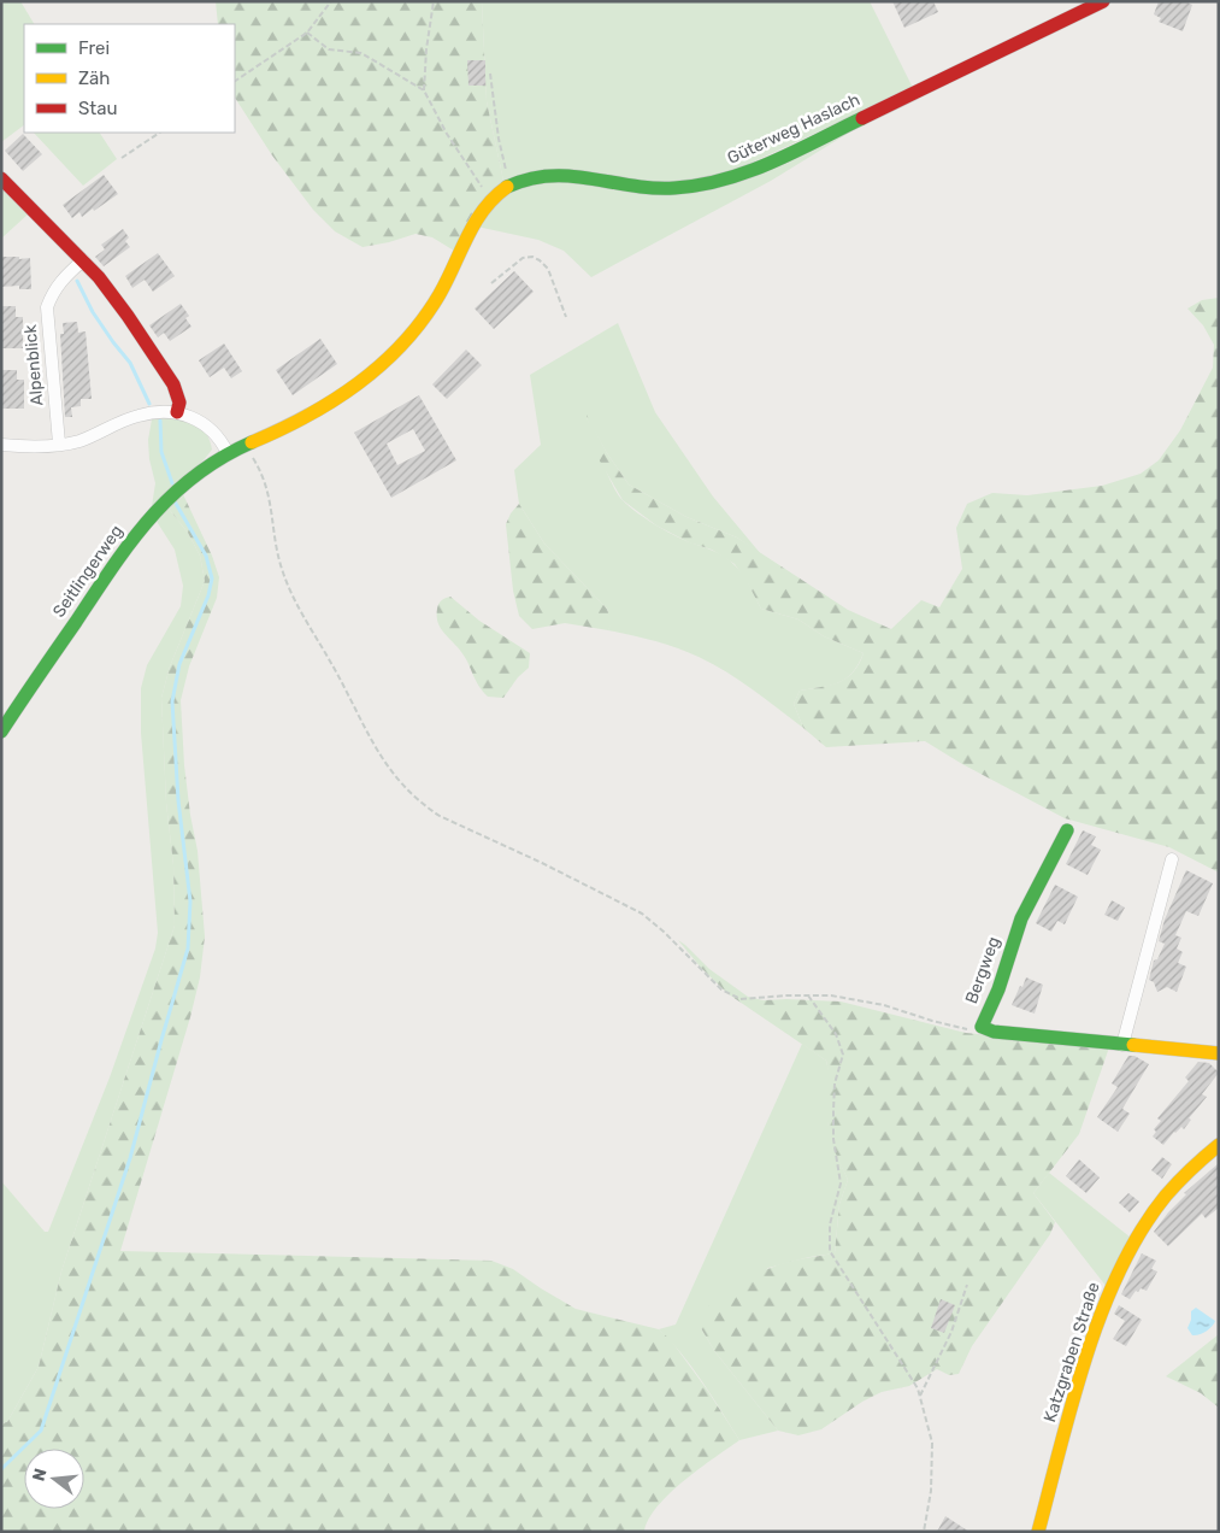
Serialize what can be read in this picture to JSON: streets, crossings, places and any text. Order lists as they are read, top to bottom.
{
  "streets": {
    "street": [
      "Güterweg Haslach",
      "Alpenblick",
      "Seitlingerweg",
      "Bergweg",
      "Katzgraben Straße"
    ]
  },
  "crossings": [
    ["Güterweg Haslach", "Seitlingerweg"]
  ],
  "legend": ["Frei", "Zäh", "Stau"],
  "north": "left"
}
